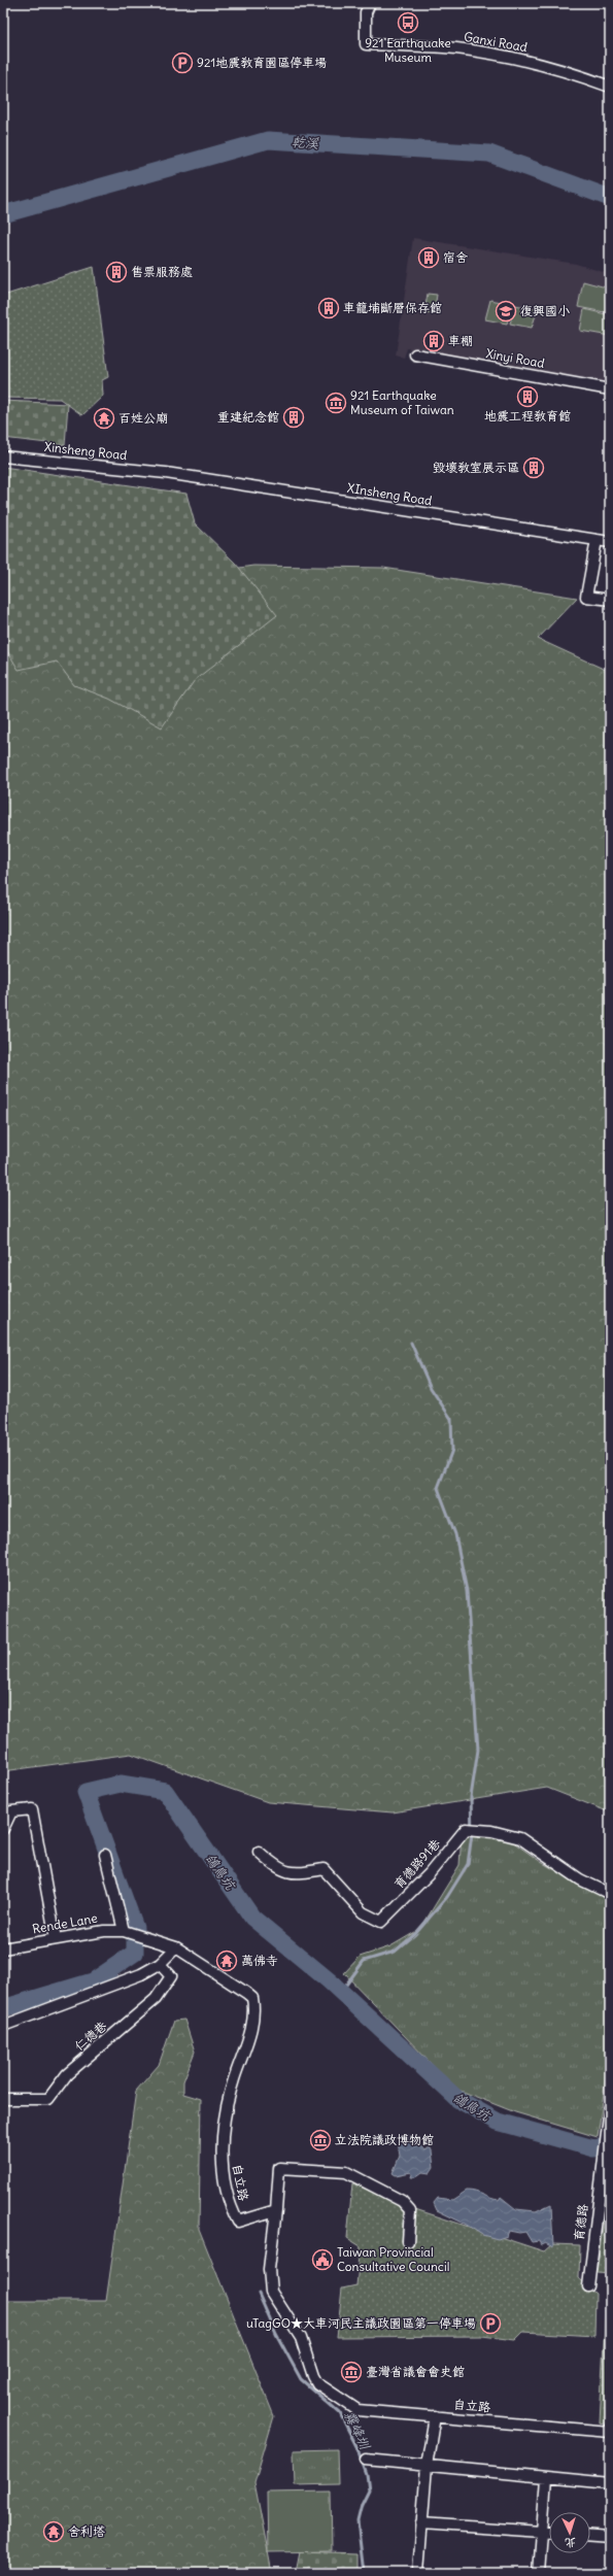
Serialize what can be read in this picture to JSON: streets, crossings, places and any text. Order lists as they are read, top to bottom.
{
  "streets": {
    "street": [
      "Ganxi Road",
      "Xinyi Road",
      "Xinsheng Road",
      "育德路91巷",
      "Rende Lane",
      "仁德巷",
      "自立路",
      "育德路"
    ]
  },
  "crossings": [
    ["Rende Lane", "自立路"]
  ],
  "water": ["乾溪", "鴿鳥坑", "霧峰圳"],
  "places": {
    "bus stop": ["921 Earthquake Museum"],
    "parking": ["921地震教育園區停車場", "uTagGO★大車河民主議政園區第一停車場"],
    "building": [
      "宿舍",
      "售票服務處",
      "車籠埔斷層保存館",
      "車棚",
      "地震工程教育館",
      "重建紀念館",
      "毀壞教室展示區"
    ],
    "school or university": ["復興國小"],
    "museum": ["921 Earthquake Museum of Taiwan", "立法院議政博物館", "臺灣省議會會史館"],
    "temple": ["百姓公廟", "萬佛寺", "舍利塔"],
    "public building": ["Taiwan Provincial Consultative Council"]
  },
  "north": "bottom"
}
